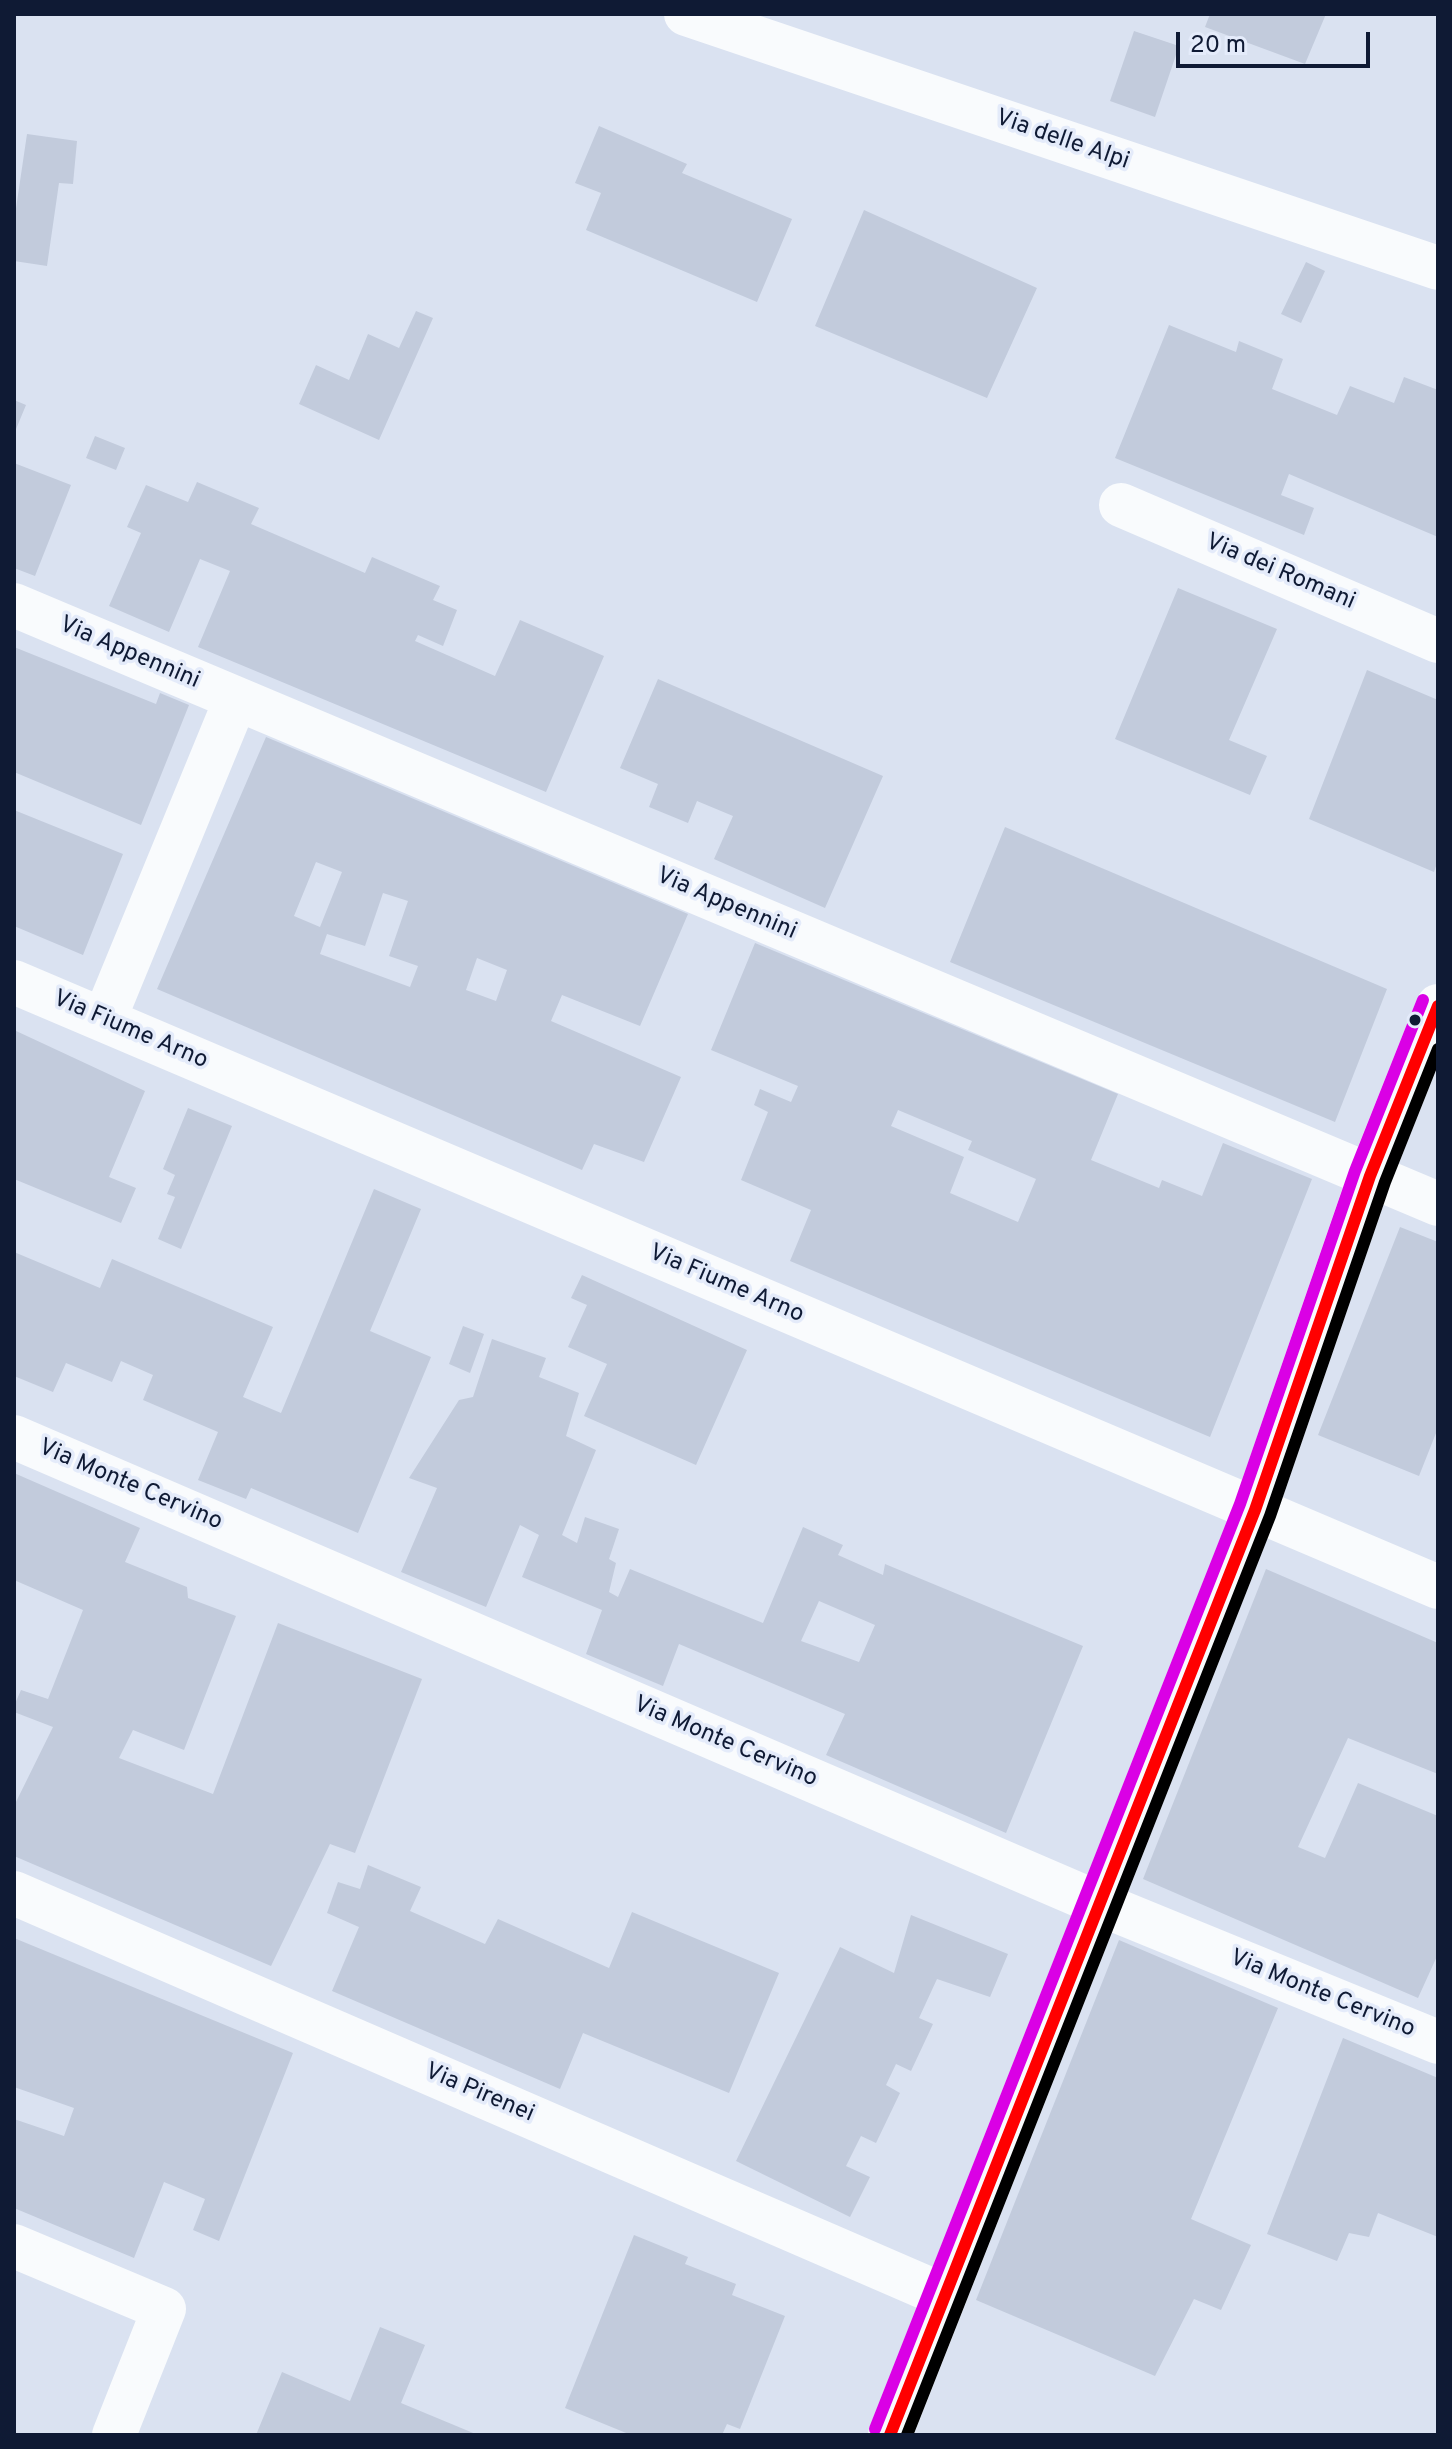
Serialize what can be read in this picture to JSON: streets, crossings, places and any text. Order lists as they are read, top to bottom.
{
  "streets": {
    "street": [
      "Via delle Alpi",
      "Via dei Romani",
      "Via Appennini",
      "Via Fiume Arno",
      "Via Monte Cervino",
      "Via Pirenei"
    ]
  },
  "scale_bar": "20 m"
}
